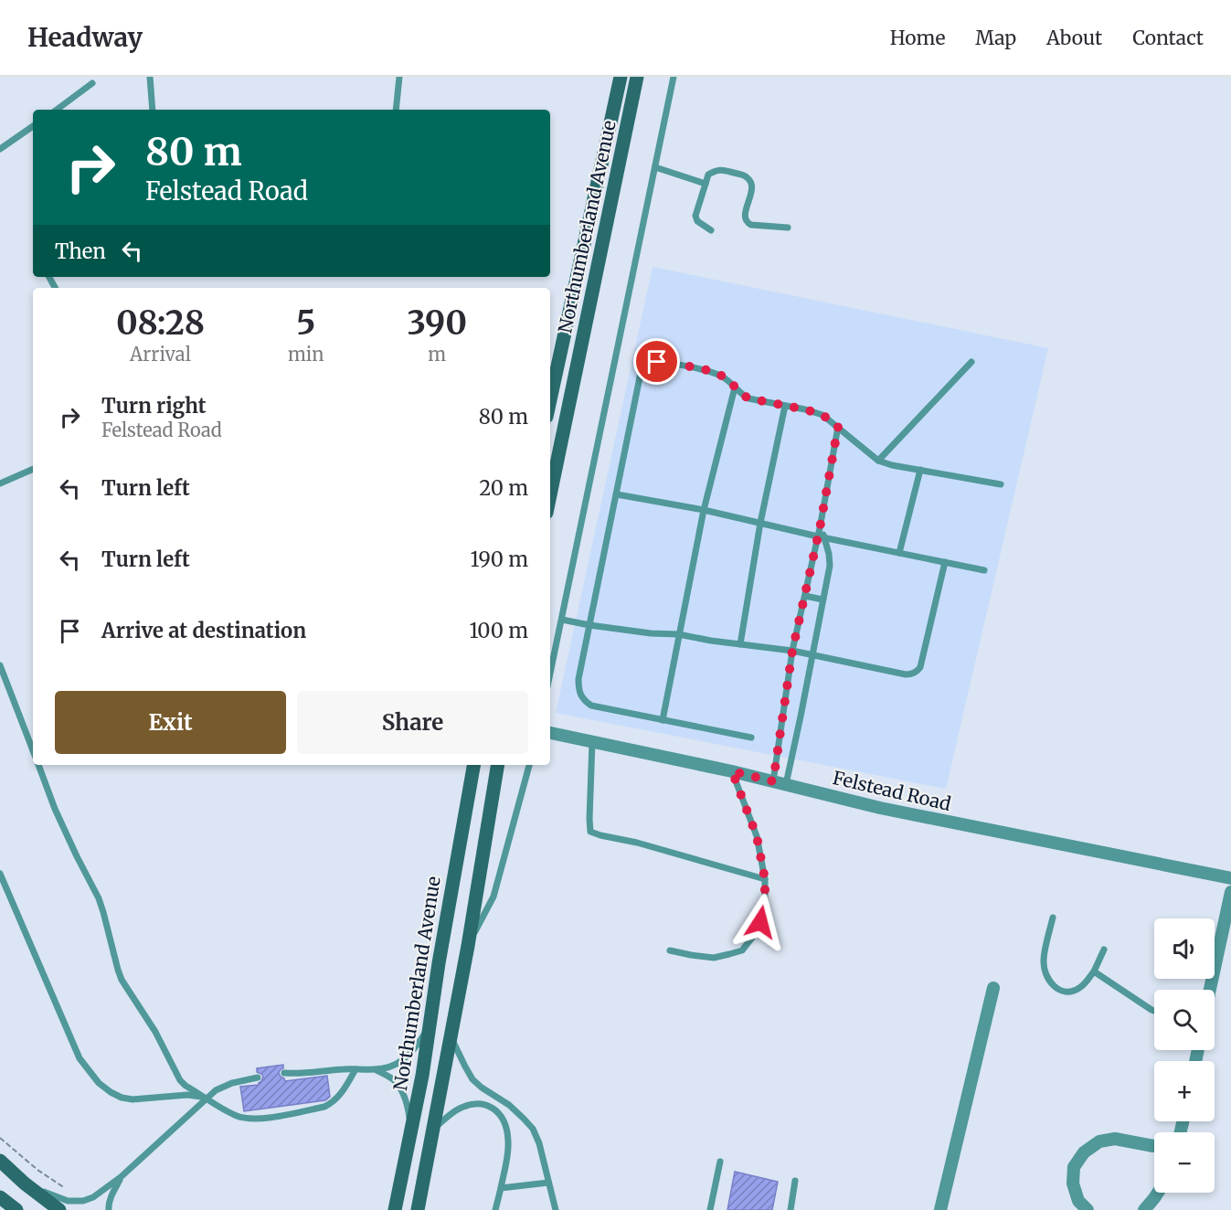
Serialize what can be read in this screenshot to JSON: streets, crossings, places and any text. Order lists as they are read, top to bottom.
{
  "streets": {
    "main road": ["Northumberland Avenue"],
    "street": ["Felstead Road"]
  },
  "page": {
    "header": "Headway",
    "nav": [
      "Home",
      "Map",
      "About",
      "Contact"
    ],
    "turn": ["80 m", "Felstead Road"],
    "then": "Then",
    "eta": [
      "08:28",
      "Arrival",
      "5",
      "min",
      "390",
      "m"
    ],
    "list": [
      {
        "name": "Turn right",
        "note": "Felstead Road",
        "value": "80 m"
      },
      {
        "name": "Turn left",
        "value": "20 m"
      },
      {
        "name": "Turn left",
        "value": "190 m"
      },
      {
        "name": "Arrive at destination",
        "value": "100 m"
      }
    ],
    "buttons": ["Exit", "Share"],
    "map_buttons": ["+", "−"]
  }
}
